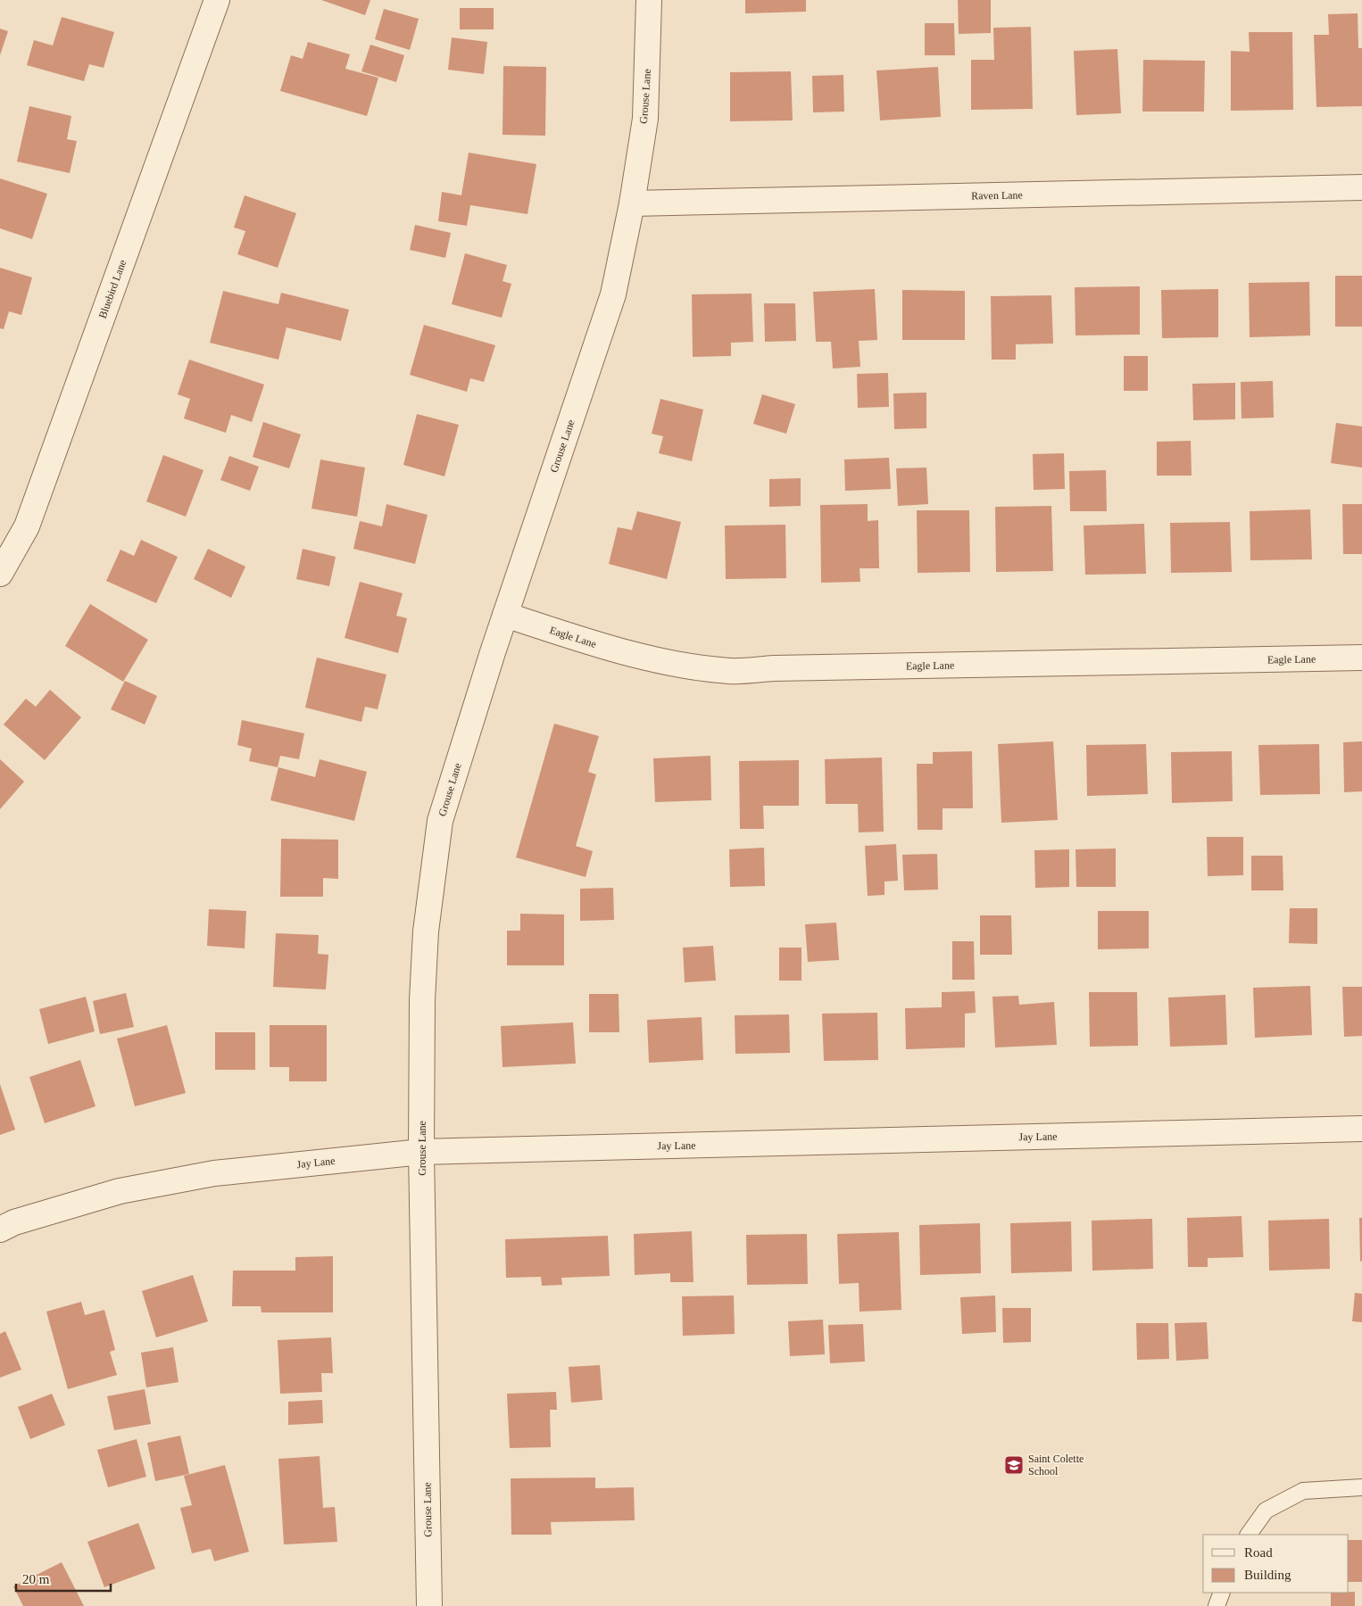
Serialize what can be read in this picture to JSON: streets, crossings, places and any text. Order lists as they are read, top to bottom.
{
  "streets": {
    "street": [
      "Grouse Lane",
      "Raven Lane",
      "Bluebird Lane",
      "Eagle Lane",
      "Jay Lane"
    ]
  },
  "crossings": [
    ["Grouse Lane", "Raven Lane"],
    ["Grouse Lane", "Eagle Lane"],
    ["Grouse Lane", "Jay Lane"]
  ],
  "places": {
    "school or university": ["Saint Colette School"]
  },
  "legend": ["Road", "Building"],
  "scale_bar": "20 m"
}
